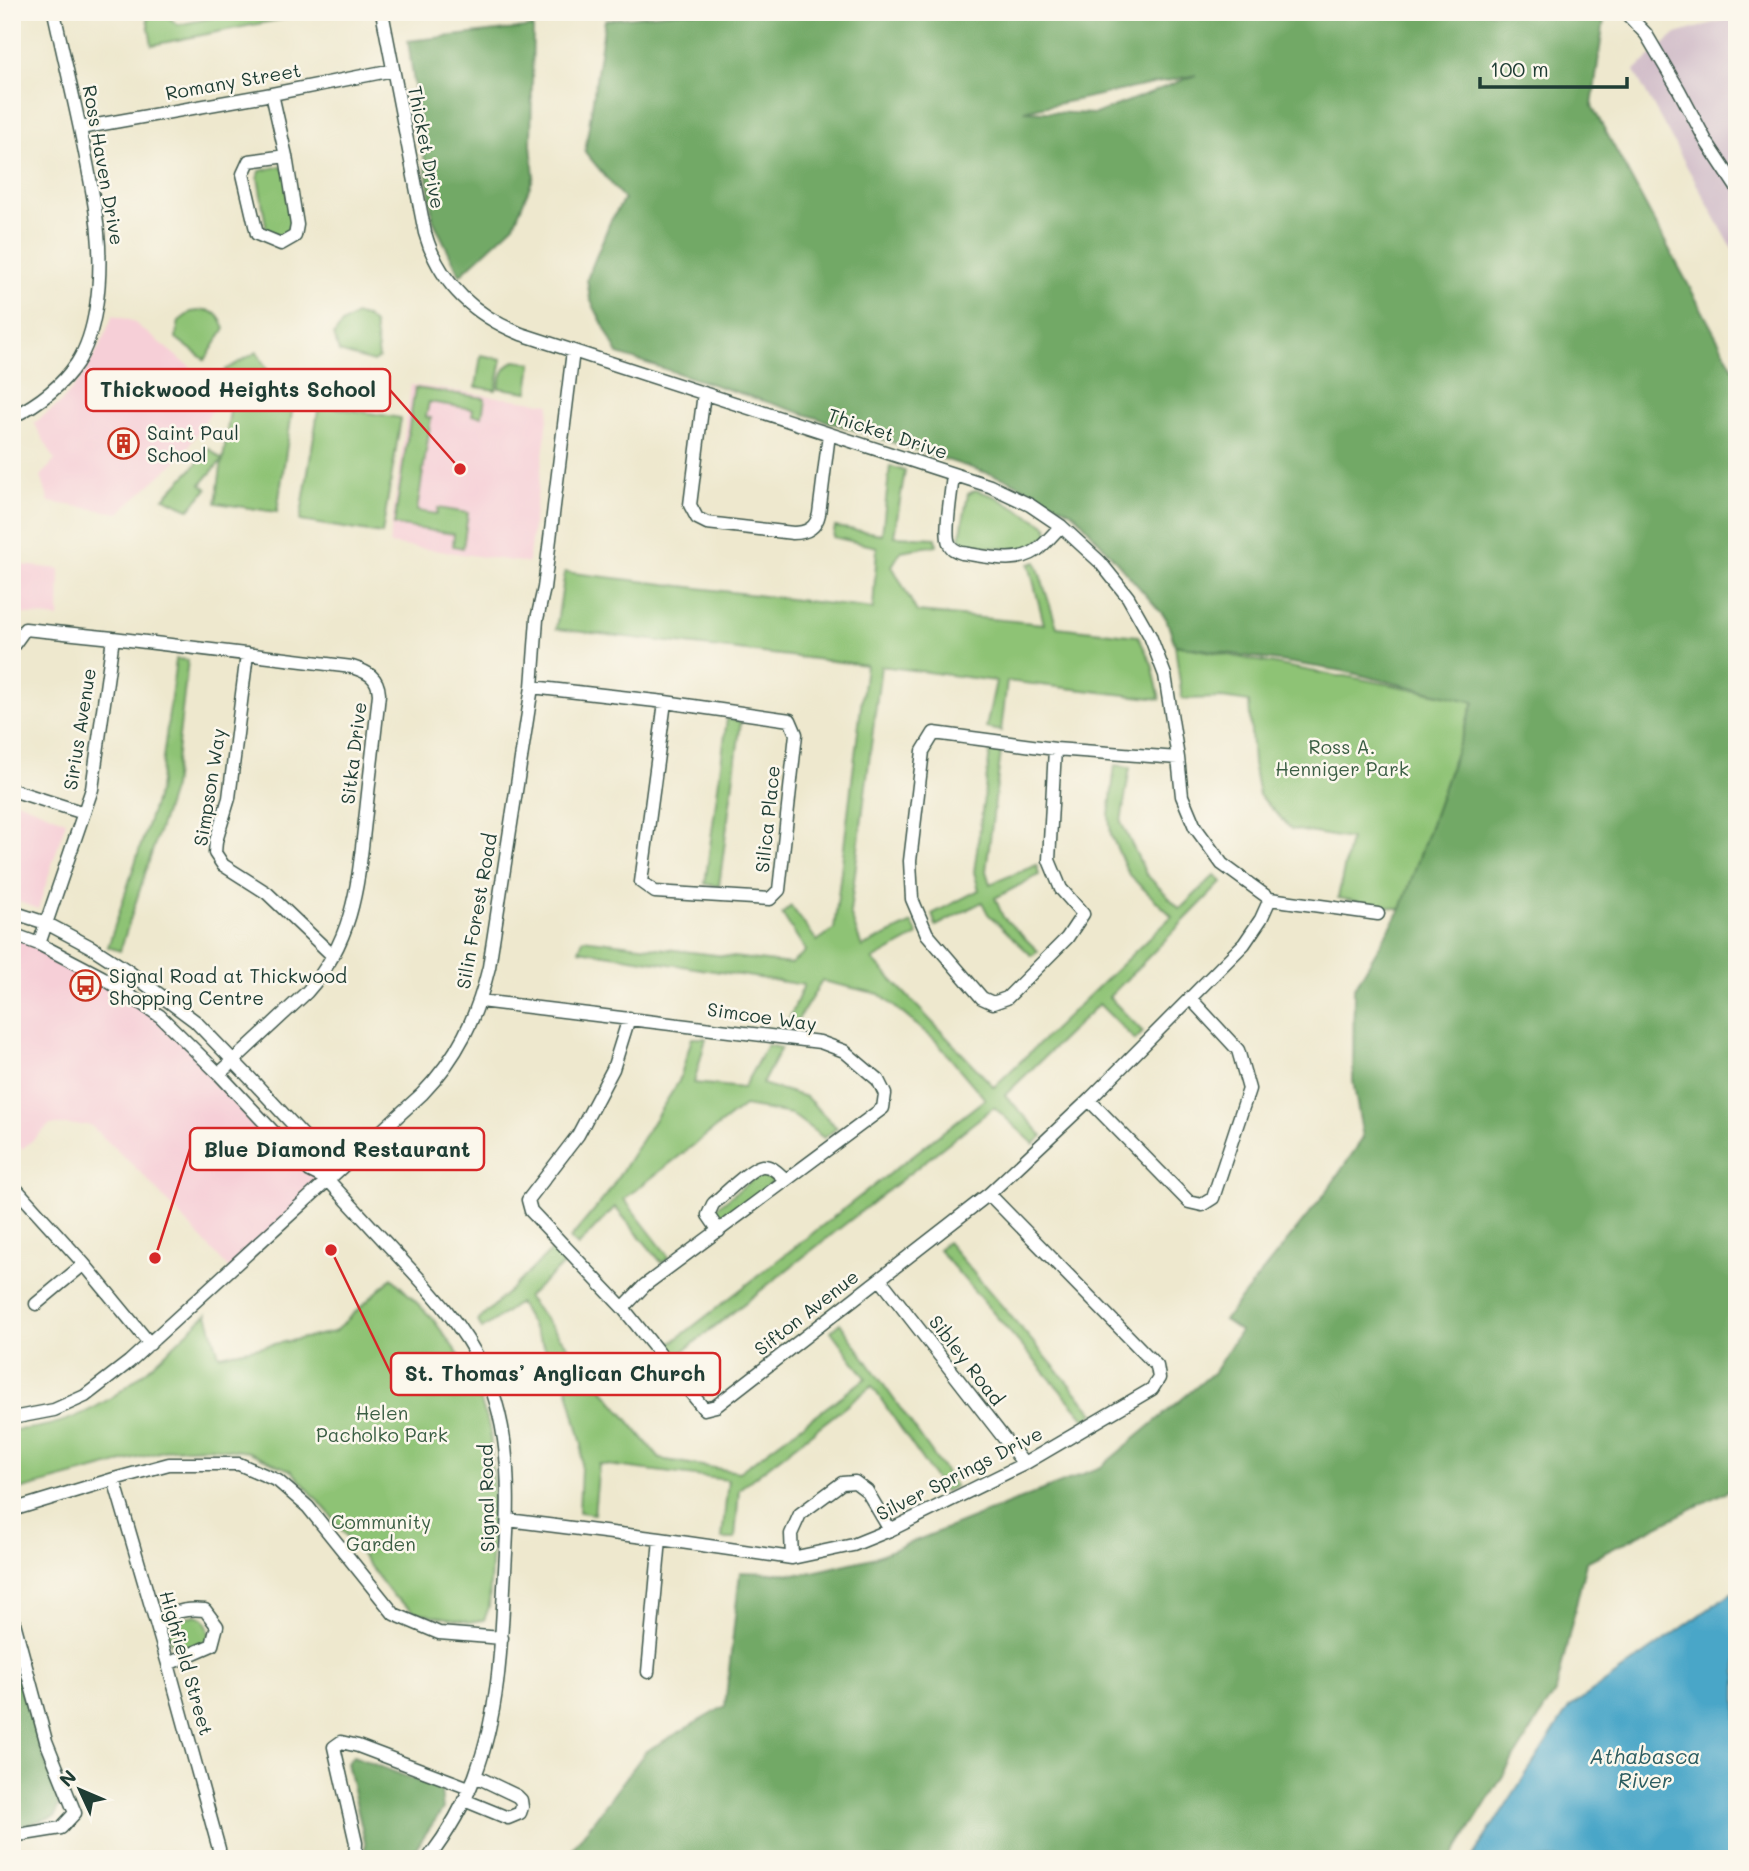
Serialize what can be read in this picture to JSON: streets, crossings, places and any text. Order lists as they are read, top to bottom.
{
  "streets": {
    "street": [
      "Romany Street",
      "Thicket Drive",
      "Ross Haven Drive",
      "Sirius Avenue",
      "Sitka Drive",
      "Simpson Way",
      "Silica Place",
      "Silin Forest Road",
      "Simcoe Way",
      "Sifton Avenue",
      "Sibley Road",
      "Silver Springs Drive",
      "Signal Road",
      "Highfield Street"
    ]
  },
  "crossings": [
    ["Romany Street", "Thicket Drive"],
    ["Romany Street", "Ross Haven Drive"],
    ["Thicket Drive", "Silin Forest Road"],
    ["Thicket Drive", "Sifton Avenue"],
    ["Sirius Avenue", "Sitka Drive"],
    ["Sirius Avenue", "Signal Road"],
    ["Sitka Drive", "Simpson Way"],
    ["Sitka Drive", "Signal Road"],
    ["Silica Place", "Silin Forest Road"],
    ["Silin Forest Road", "Simcoe Way"],
    ["Silin Forest Road", "Signal Road"],
    ["Simcoe Way", "Sifton Avenue"],
    ["Sifton Avenue", "Sibley Road"],
    ["Sifton Avenue", "Silver Springs Drive"],
    ["Sibley Road", "Silver Springs Drive"],
    ["Silver Springs Drive", "Signal Road"]
  ],
  "water": ["Athabasca River"],
  "parks": ["Ross A. Henniger Park", "Helen Pacholko Park", "Community Garden"],
  "places": {
    "building": ["Saint Paul School"],
    "other": ["Thickwood Heights School", "St. Thomas’ Anglican Church", "Blue Diamond Restaurant"],
    "bus stop": ["Signal Road at Thickwood Shopping Centre"]
  },
  "scale_bar": "100 m",
  "north": "top left"
}
